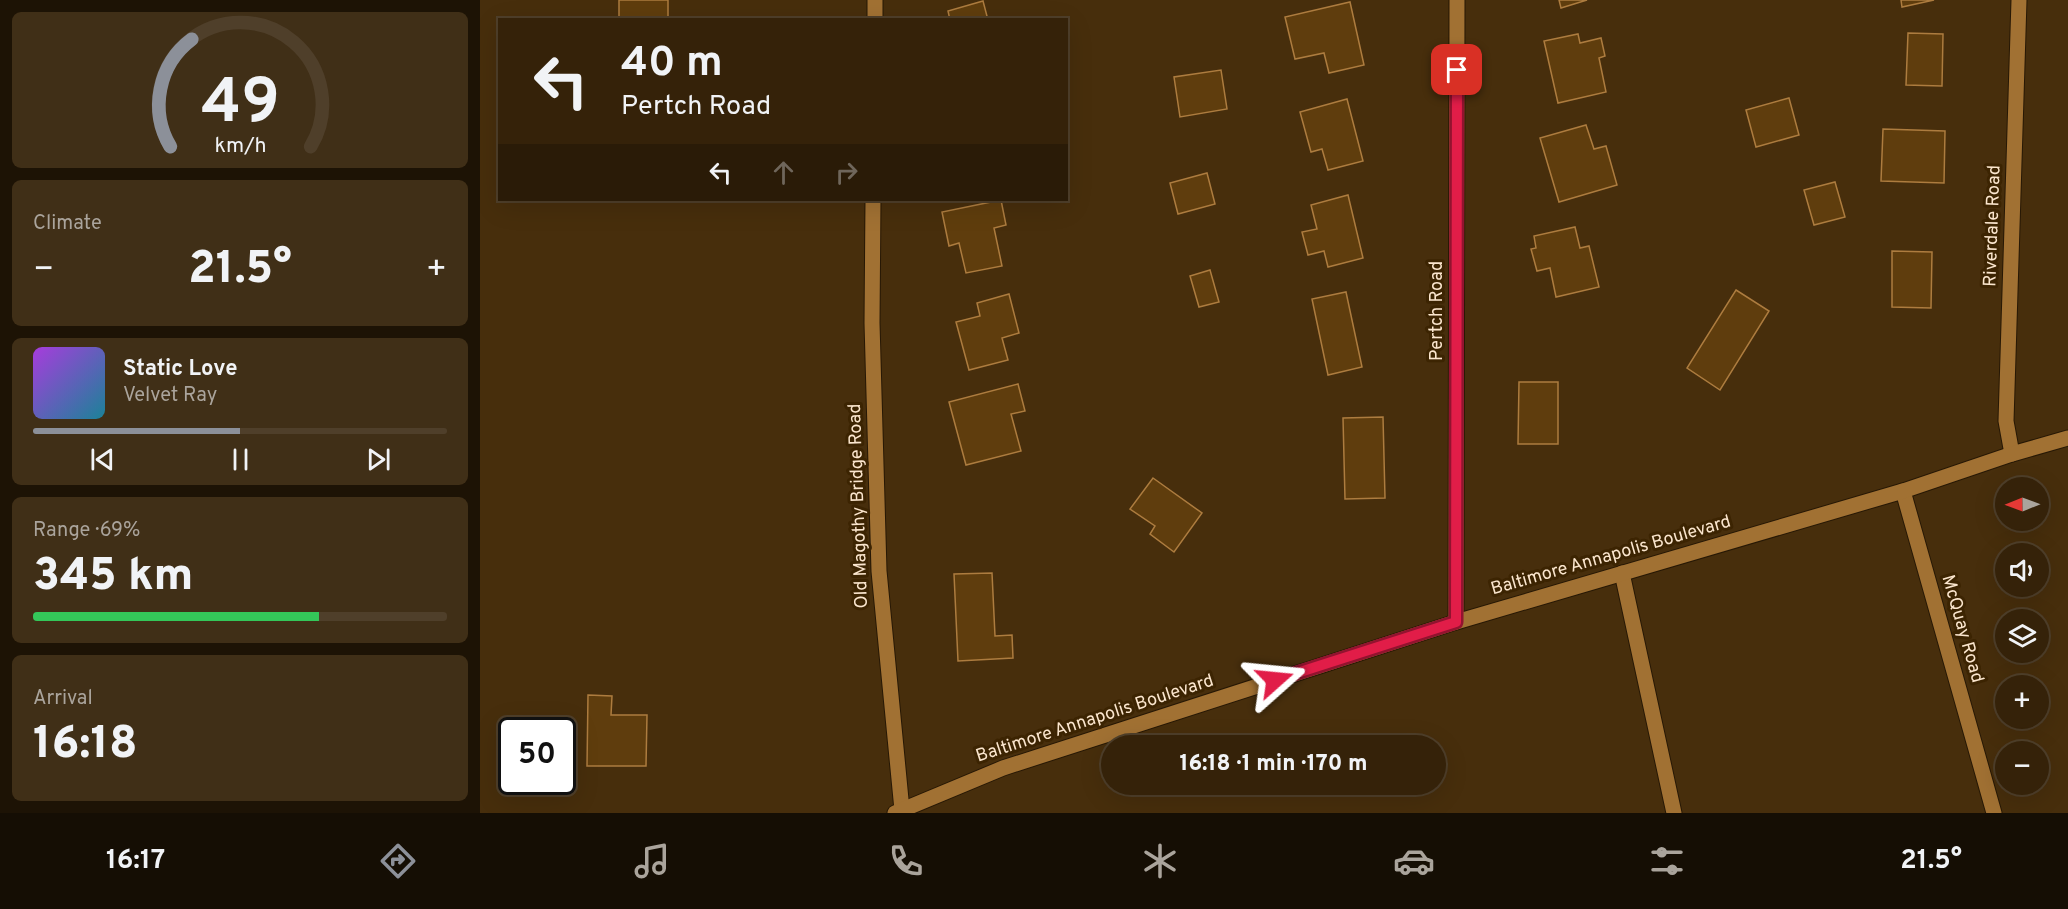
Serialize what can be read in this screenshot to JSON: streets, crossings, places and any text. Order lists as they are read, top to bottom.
{
  "streets": {
    "street": [
      "Riverdale Road",
      "Pertch Road",
      "Old Magothy Bridge Road",
      "Baltimore Annapolis Boulevard",
      "McQuay Road"
    ]
  },
  "crossings": [
    ["Riverdale Road", "Baltimore Annapolis Boulevard"],
    ["Pertch Road", "Baltimore Annapolis Boulevard"],
    ["Old Magothy Bridge Road", "Baltimore Annapolis Boulevard"],
    ["Baltimore Annapolis Boulevard", "McQuay Road"]
  ],
  "north": "left",
  "page": {
    "turn": ["40 m", "Pertch Road"],
    "tile": [
      "Climate",
      ["Range · 69%", "345 km"],
      ["Arrival", "16:18"]
    ],
    "heat": ["−", "21.5°", "+"],
    "song": ["Static Love", "Velvet Ray"],
    "map_buttons": ["+", "−"],
    "limit": "50",
    "trip": "16:18 · 1 min · 170 m",
    "tabs": ["16:17", "21.5°"],
    "gauge": ["49", "km/h"]
  }
}
